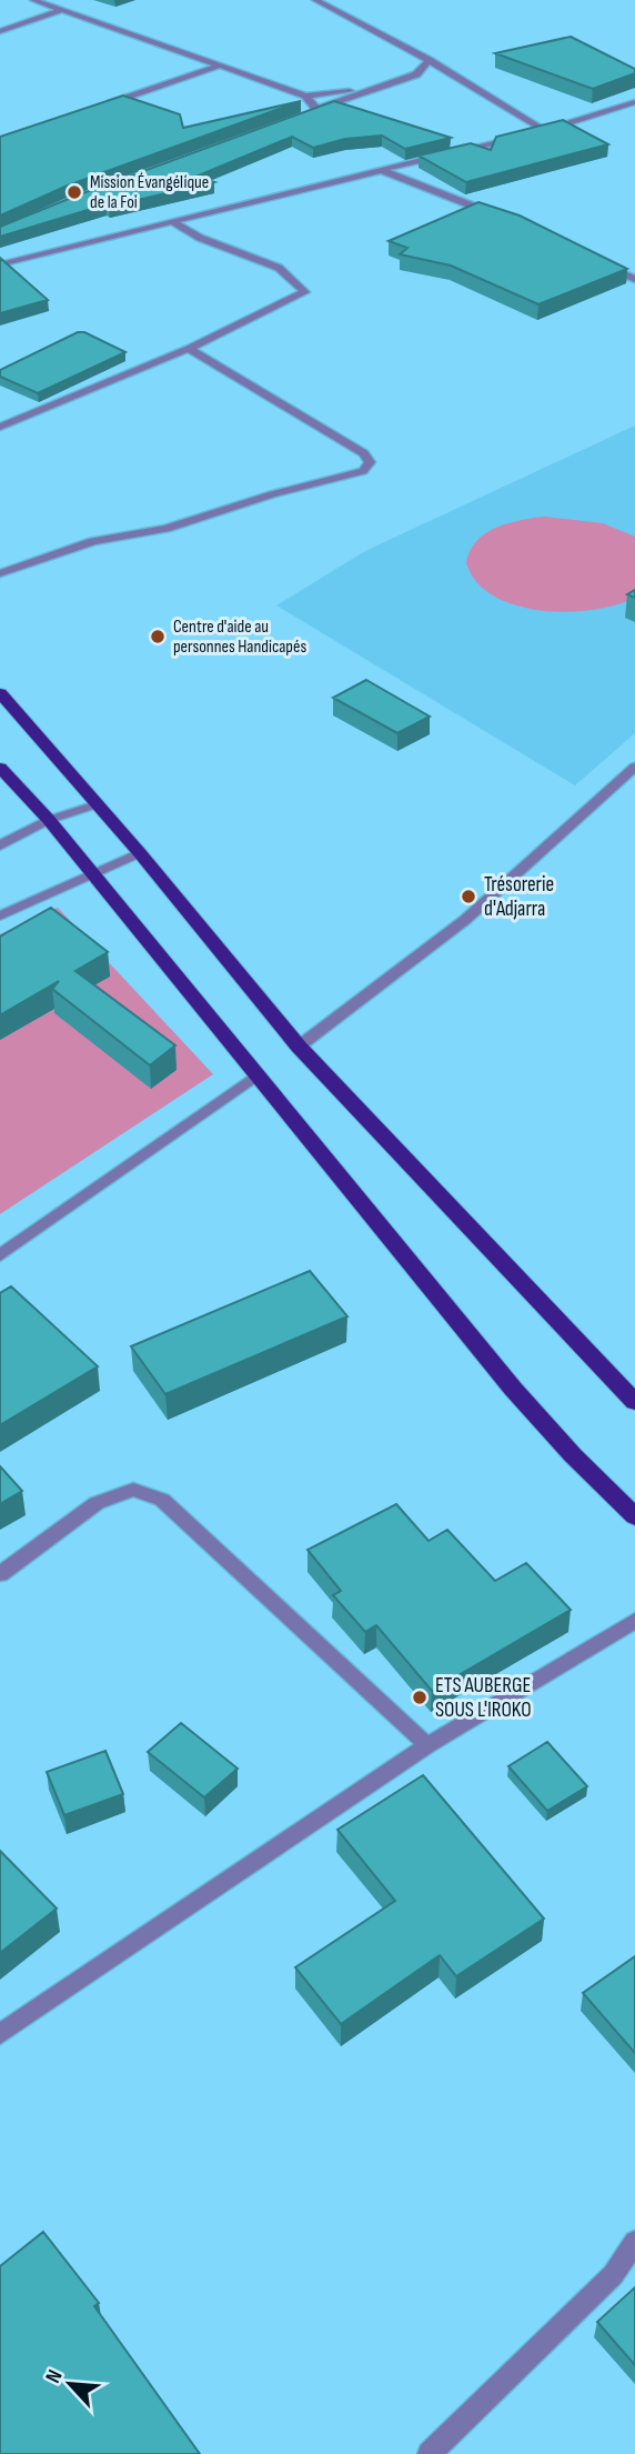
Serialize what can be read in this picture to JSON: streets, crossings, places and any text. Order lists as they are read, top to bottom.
{
  "places": [
    "Mission Évangélique de la Foi",
    "Centre d'aide au personnes Handicapés",
    "Trésorerie d'Adjarra",
    "ETS AUBERGE SOUS L'IROKO"
  ],
  "north": "top left"
}
